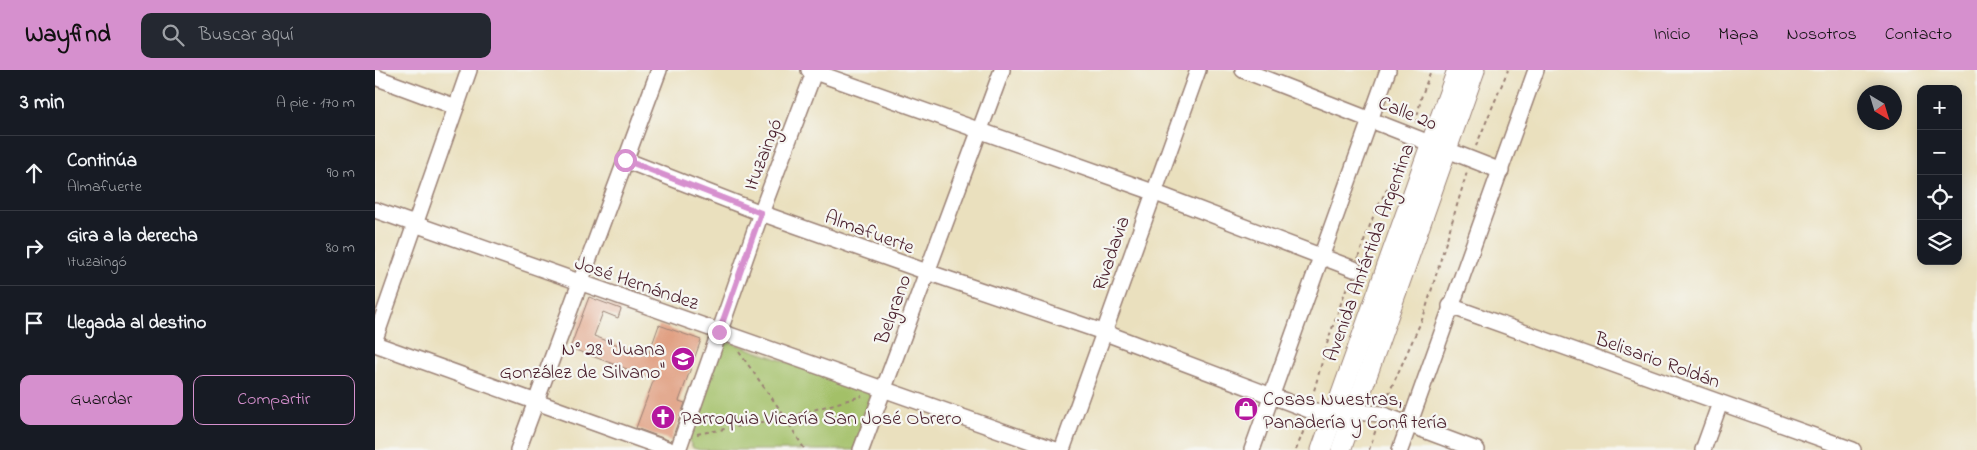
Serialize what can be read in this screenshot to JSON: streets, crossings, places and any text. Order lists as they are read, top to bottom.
{
  "streets": {
    "main road": ["Avenida Antártida Argentina"],
    "street": [
      "Calle 20",
      "Ituzaingó",
      "Almafuerte",
      "Rivadavia",
      "José Hernández",
      "Belgrano",
      "Belisario Roldán"
    ]
  },
  "crossings": [
    ["Calle 20", "Avenida Antártida Argentina"],
    ["Ituzaingó", "Almafuerte"],
    ["Ituzaingó", "José Hernández"],
    ["Almafuerte", "Avenida Antártida Argentina"],
    ["Almafuerte", "Rivadavia"],
    ["Almafuerte", "Belgrano"],
    ["José Hernández", "Belgrano"]
  ],
  "places": {
    "school or university": ["N° 28 \"Juana González de Silvano\""],
    "shop": ["Cosas Nuestras, Panadería y Confitería"],
    "church": ["Parroquia Vicaría San José Obrero"]
  },
  "north": "bottom right",
  "page": {
    "header": "Wayfind",
    "search": "Buscar aquí",
    "nav": [
      "Inicio",
      "Mapa",
      "Nosotros",
      "Contacto"
    ],
    "heading": ["3 min", "A pie · 170 m"],
    "map_buttons": ["+", "−"],
    "list": [
      ["Continúa", "Almafuerte", "90 m"],
      ["Gira a la derecha", "Ituzaingó", "80 m"],
      "Llegada al destino"
    ],
    "buttons": ["Guardar", "Compartir"]
  }
}
